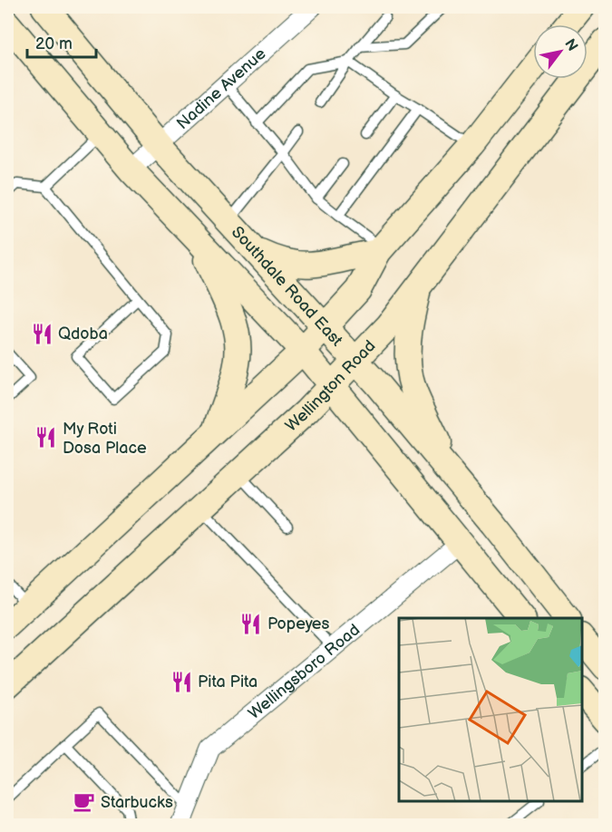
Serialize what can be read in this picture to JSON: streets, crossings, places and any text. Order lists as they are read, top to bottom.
{
  "streets": {
    "main road": ["Southdale Road East", "Wellington Road"],
    "street": ["Nadine Avenue", "Wellingsboro Road"]
  },
  "crossings": [
    ["Nadine Avenue", "Southdale Road East"],
    ["Southdale Road East", "Wellington Road"],
    ["Southdale Road East", "Wellingsboro Road"]
  ],
  "places": {
    "restaurant": [
      "Qdoba",
      "My Roti Dosa Place",
      "Popeyes",
      "Pita Pita"
    ],
    "cafe": ["Starbucks"]
  },
  "scale_bar": "20 m",
  "north": "top right"
}
